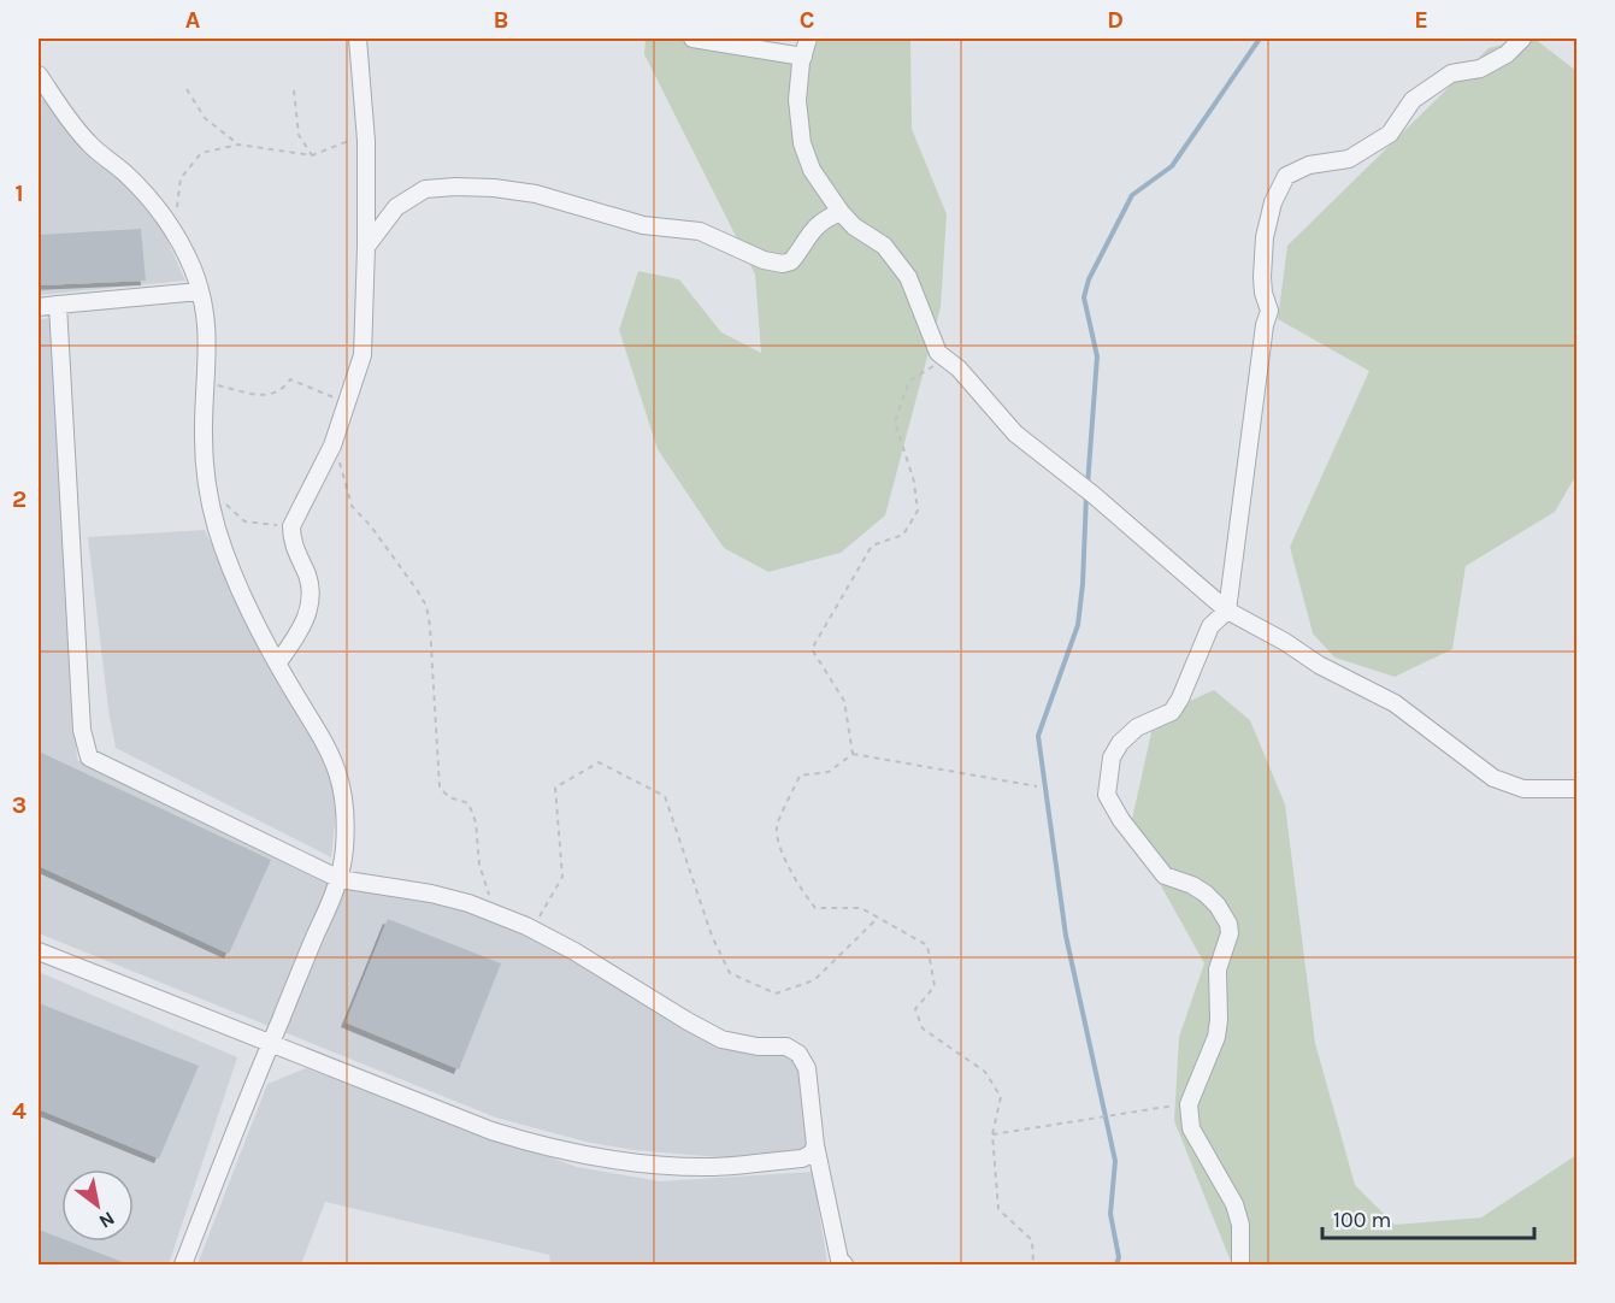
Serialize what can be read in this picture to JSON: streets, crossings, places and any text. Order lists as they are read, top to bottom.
{
  "scale_bar": "100 m",
  "north": "bottom right",
  "grid": {
    "columns": [
      "A",
      "B",
      "C",
      "D",
      "E"
    ],
    "rows": [
      "1",
      "2",
      "3",
      "4"
    ]
  }
}
